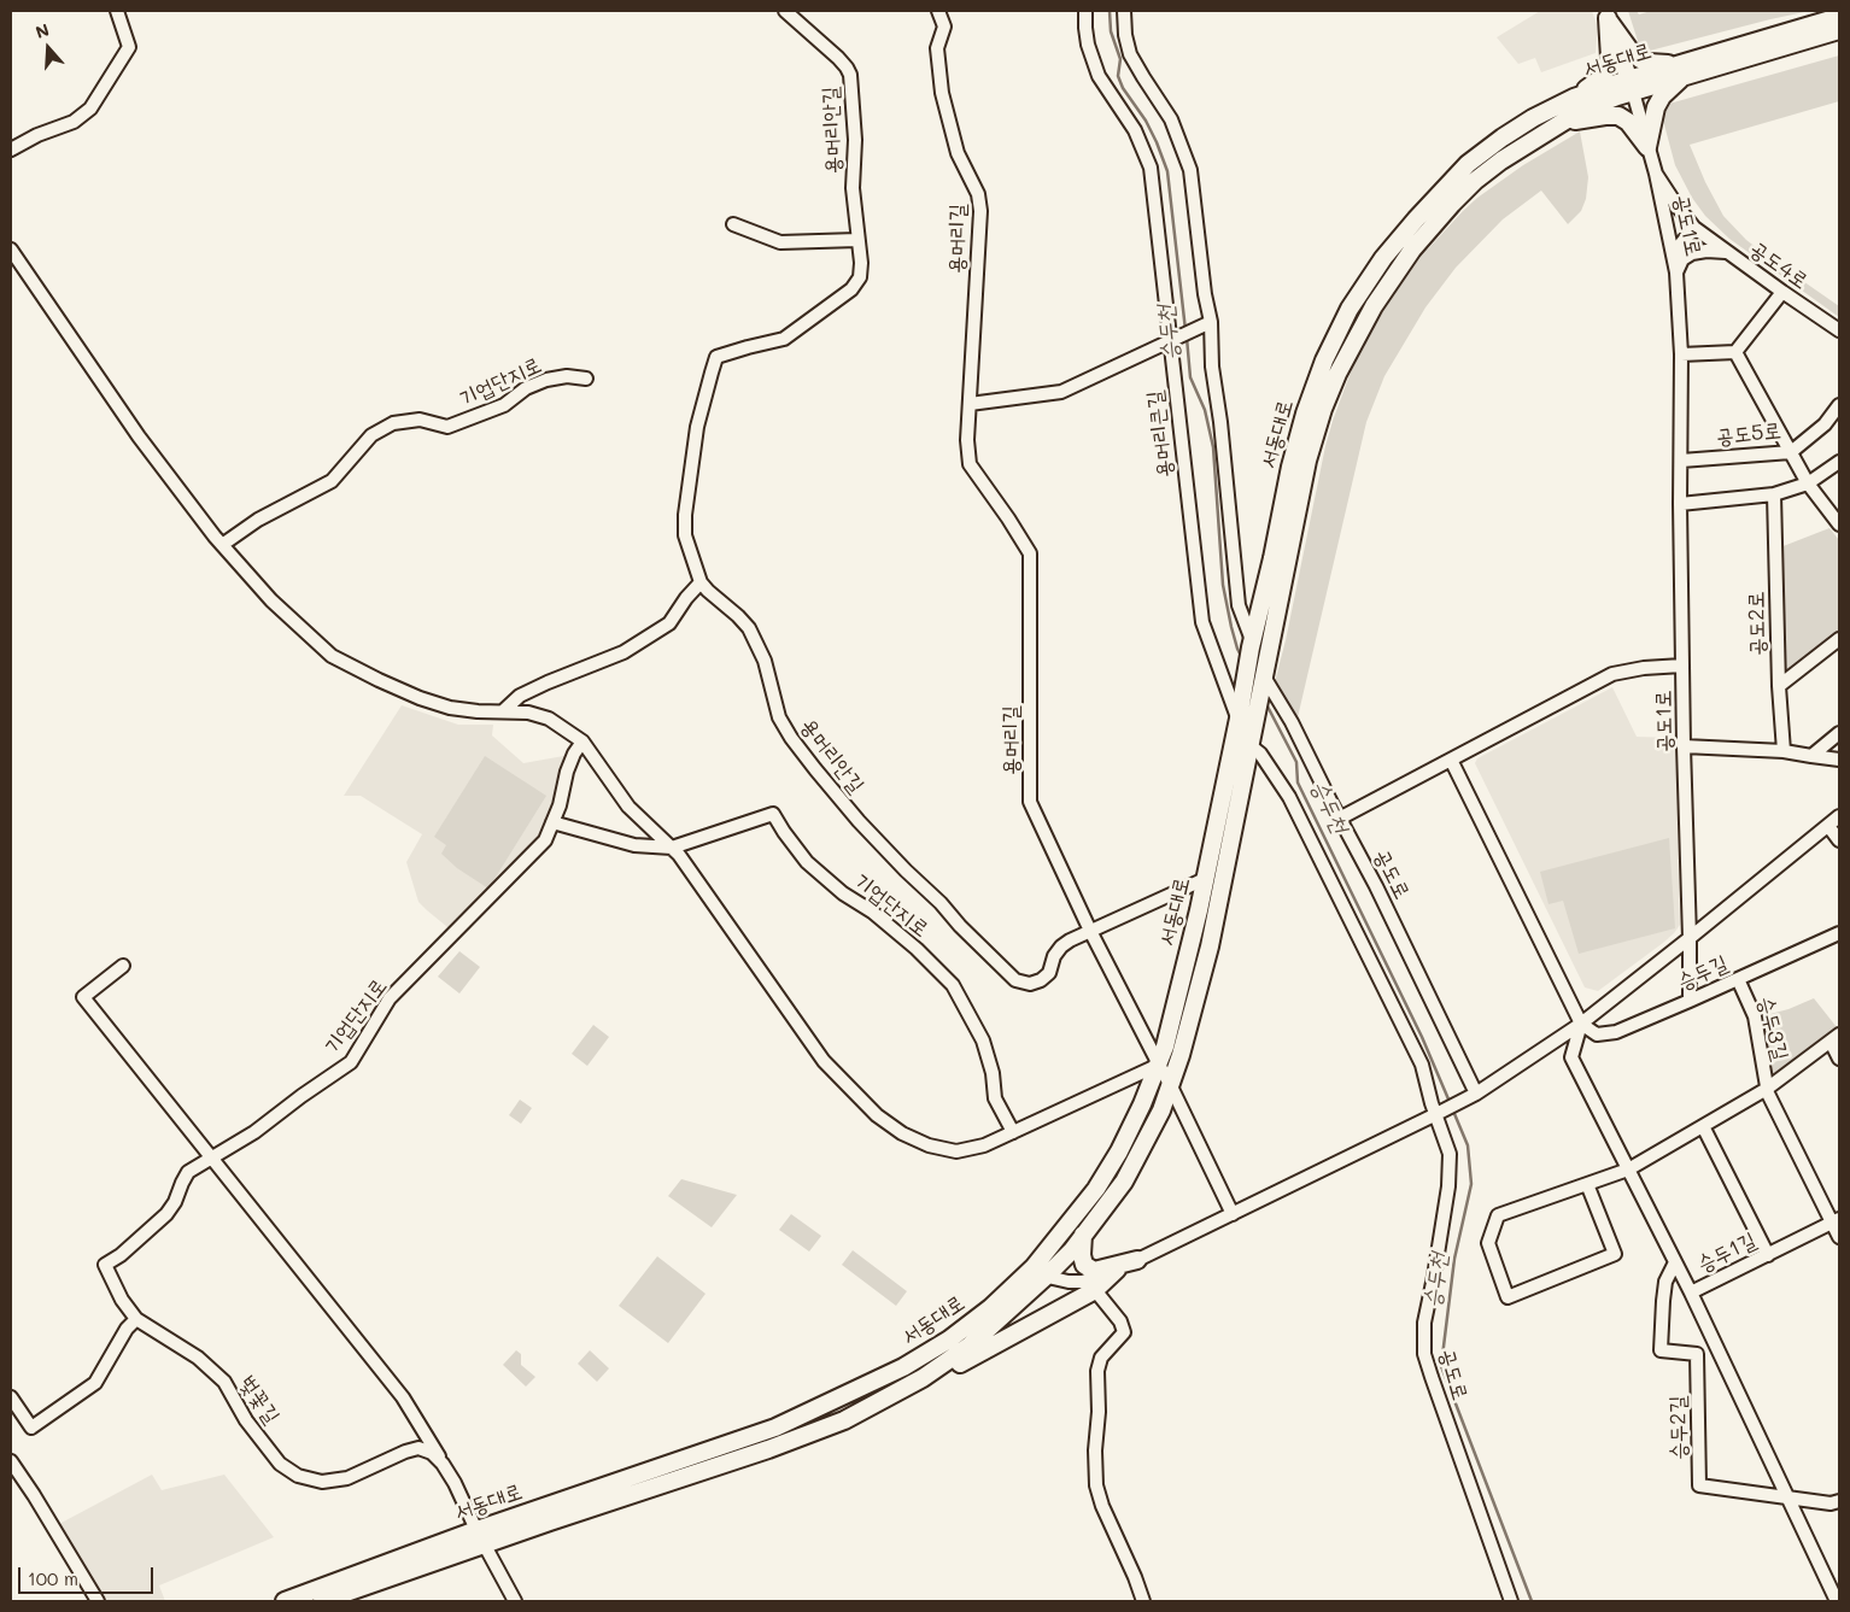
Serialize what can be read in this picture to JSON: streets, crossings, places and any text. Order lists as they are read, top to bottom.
{
  "streets": {
    "main road": ["서동대로"],
    "street": [
      "용머리안길",
      "공도1로",
      "용머리길",
      "공도4로",
      "기업단지로",
      "용머리큰길",
      "공도5로",
      "공도2로",
      "공도로",
      "승두길",
      "승두3길",
      "승두1길",
      "벚꽃길",
      "승두2길"
    ]
  },
  "crossings": [
    ["서동대로", "용머리안길"],
    ["서동대로", "용머리길"],
    ["서동대로", "공도4로"],
    ["서동대로", "용머리큰길"],
    ["서동대로", "공도로"],
    ["서동대로", "벚꽃길"],
    ["용머리안길", "용머리길"],
    ["공도1로", "공도4로"],
    ["공도1로", "공도5로"],
    ["기업단지로", "벚꽃길"],
    ["승두길", "승두3길"],
    ["승두길", "승두1길"],
    ["승두3길", "승두1길"],
    ["승두1길", "승두2길"]
  ],
  "water": ["승두천"],
  "scale_bar": "100 m",
  "north": "top"
}
